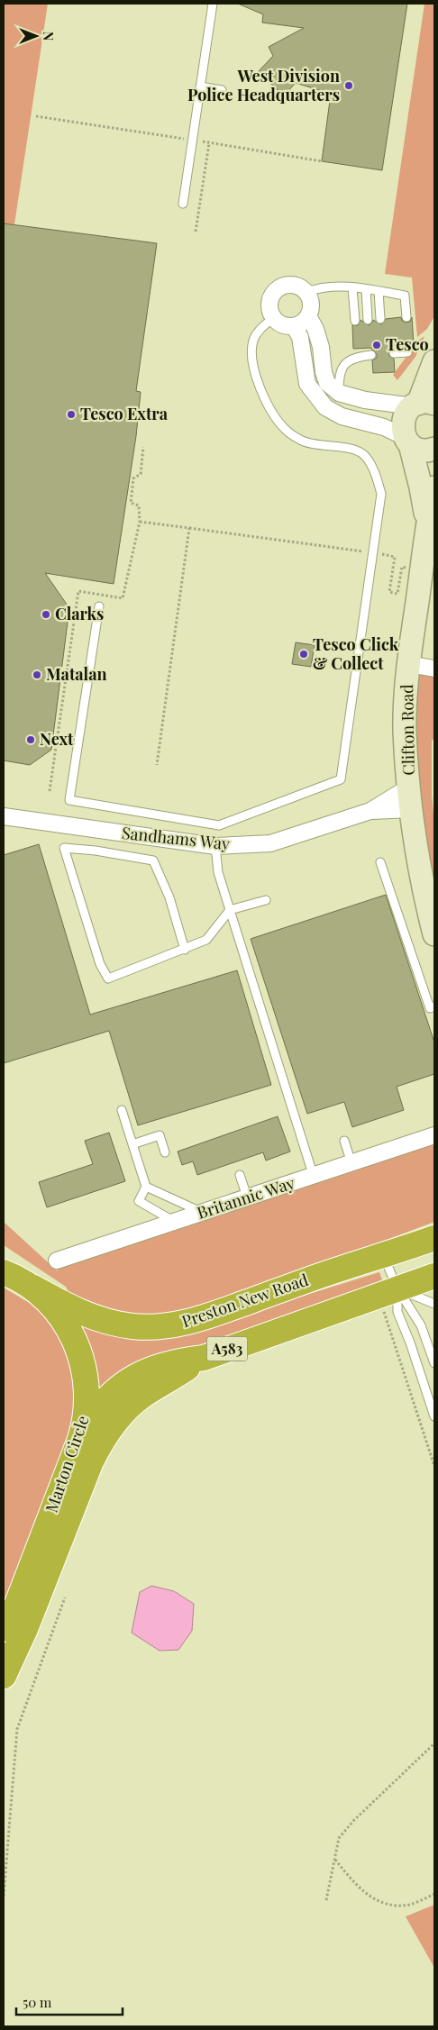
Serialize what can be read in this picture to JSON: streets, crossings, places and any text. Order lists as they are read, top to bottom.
{
  "streets": {
    "highway": ["Preston New Road", "A583", "Marton Circle"],
    "street": ["Clifton Road", "Sandhams Way", "Britannic Way"]
  },
  "crossings": [
    ["Clifton Road", "Sandhams Way"],
    ["Preston New Road", "Marton Circle"],
    ["A583", "Marton Circle"]
  ],
  "places": [
    "West Division Police Headquarters",
    "Tesco",
    "Tesco Extra",
    "Clarks",
    "Tesco Click & Collect",
    "Matalan",
    "Next"
  ],
  "scale_bar": "50 m",
  "north": "right"
}
